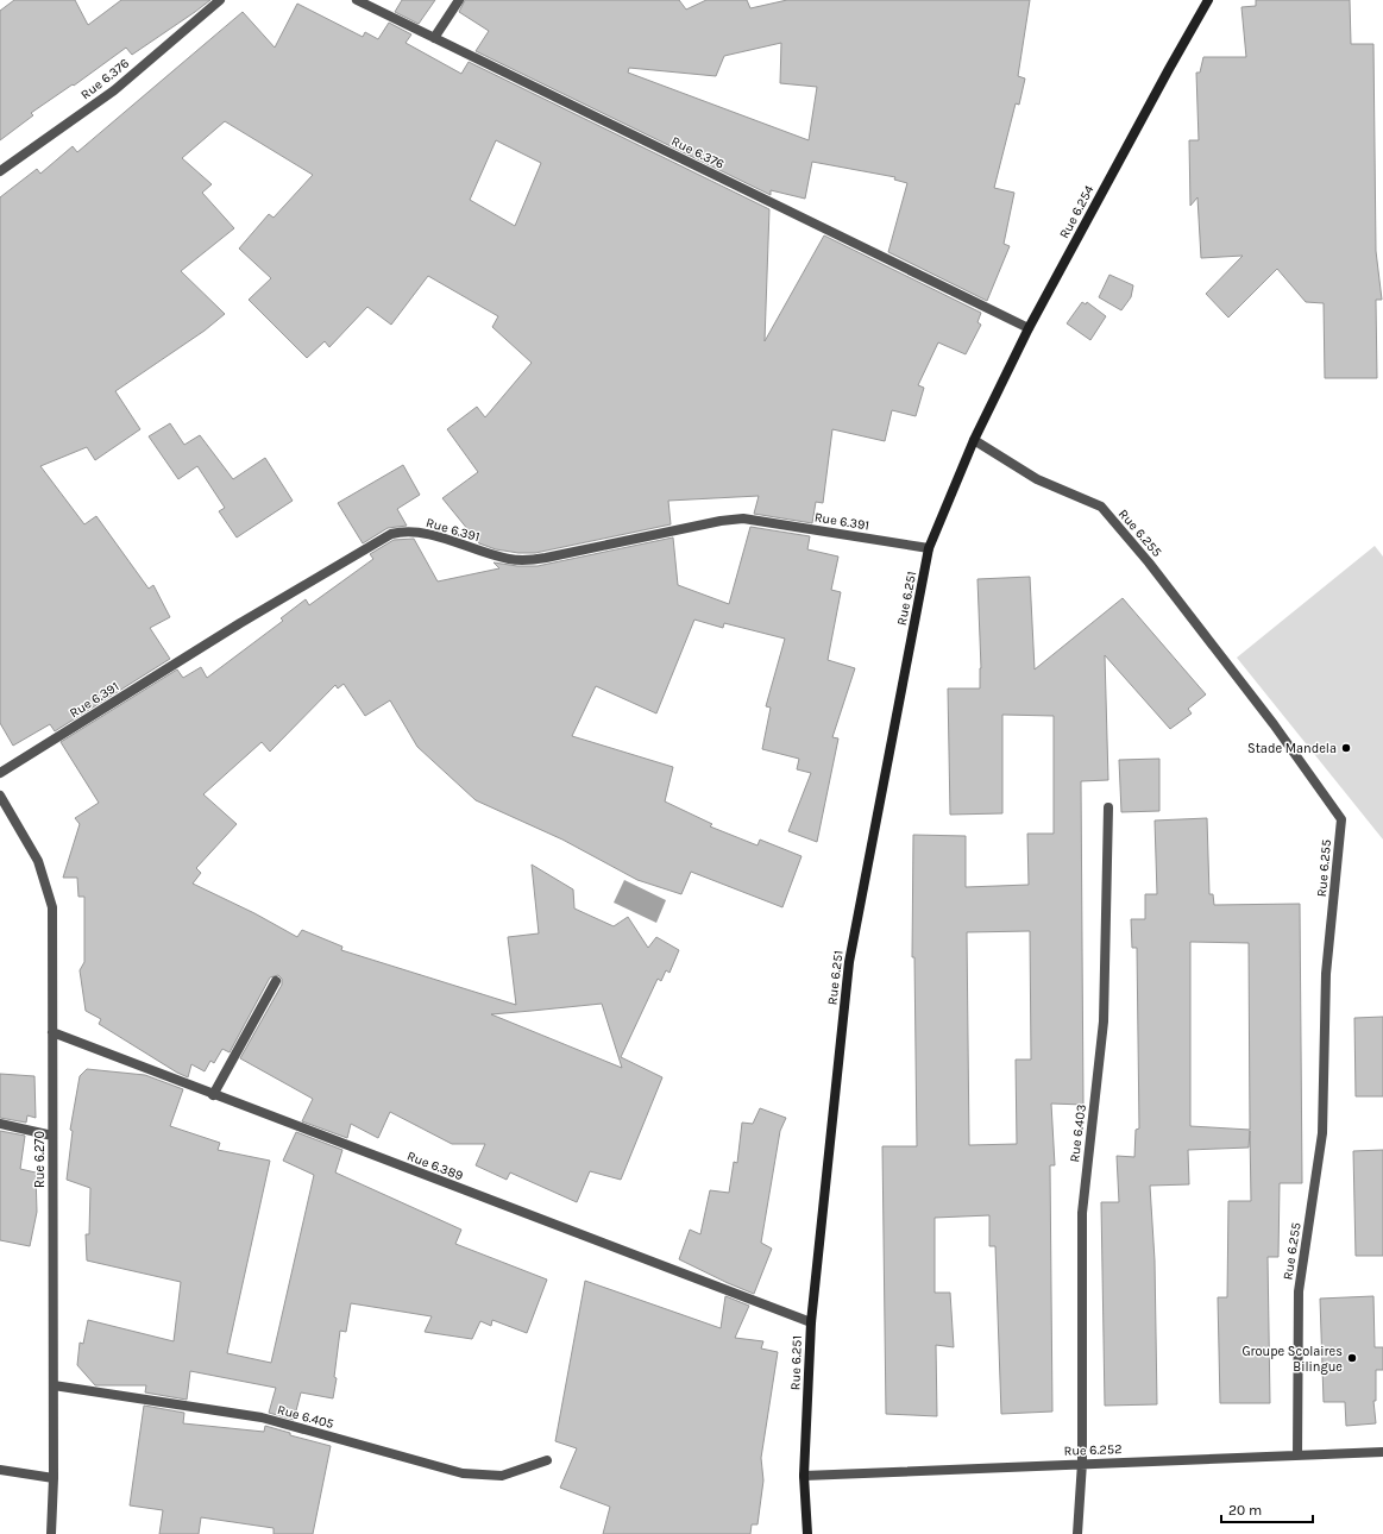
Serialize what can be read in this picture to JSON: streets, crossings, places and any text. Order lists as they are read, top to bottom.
{
  "streets": {
    "main road": ["Rue 6.254", "Rue 6.251"],
    "street": [
      "Rue 6.376",
      "Rue 6.391",
      "Rue 6.255",
      "Rue 6.403",
      "Rue 6.270",
      "Rue 6.389",
      "Rue 6.405",
      "Rue 6.252"
    ]
  },
  "crossings": [
    ["Rue 6.376", "Rue 6.254"],
    ["Rue 6.254", "Rue 6.255"],
    ["Rue 6.254", "Rue 6.251"],
    ["Rue 6.391", "Rue 6.251"],
    ["Rue 6.255", "Rue 6.251"],
    ["Rue 6.255", "Rue 6.252"],
    ["Rue 6.251", "Rue 6.389"],
    ["Rue 6.251", "Rue 6.252"],
    ["Rue 6.403", "Rue 6.252"],
    ["Rue 6.270", "Rue 6.389"],
    ["Rue 6.270", "Rue 6.405"]
  ],
  "places": ["Stade Mandela", "Groupe Scolaires Bilingue"],
  "scale_bar": "20 m"
}
